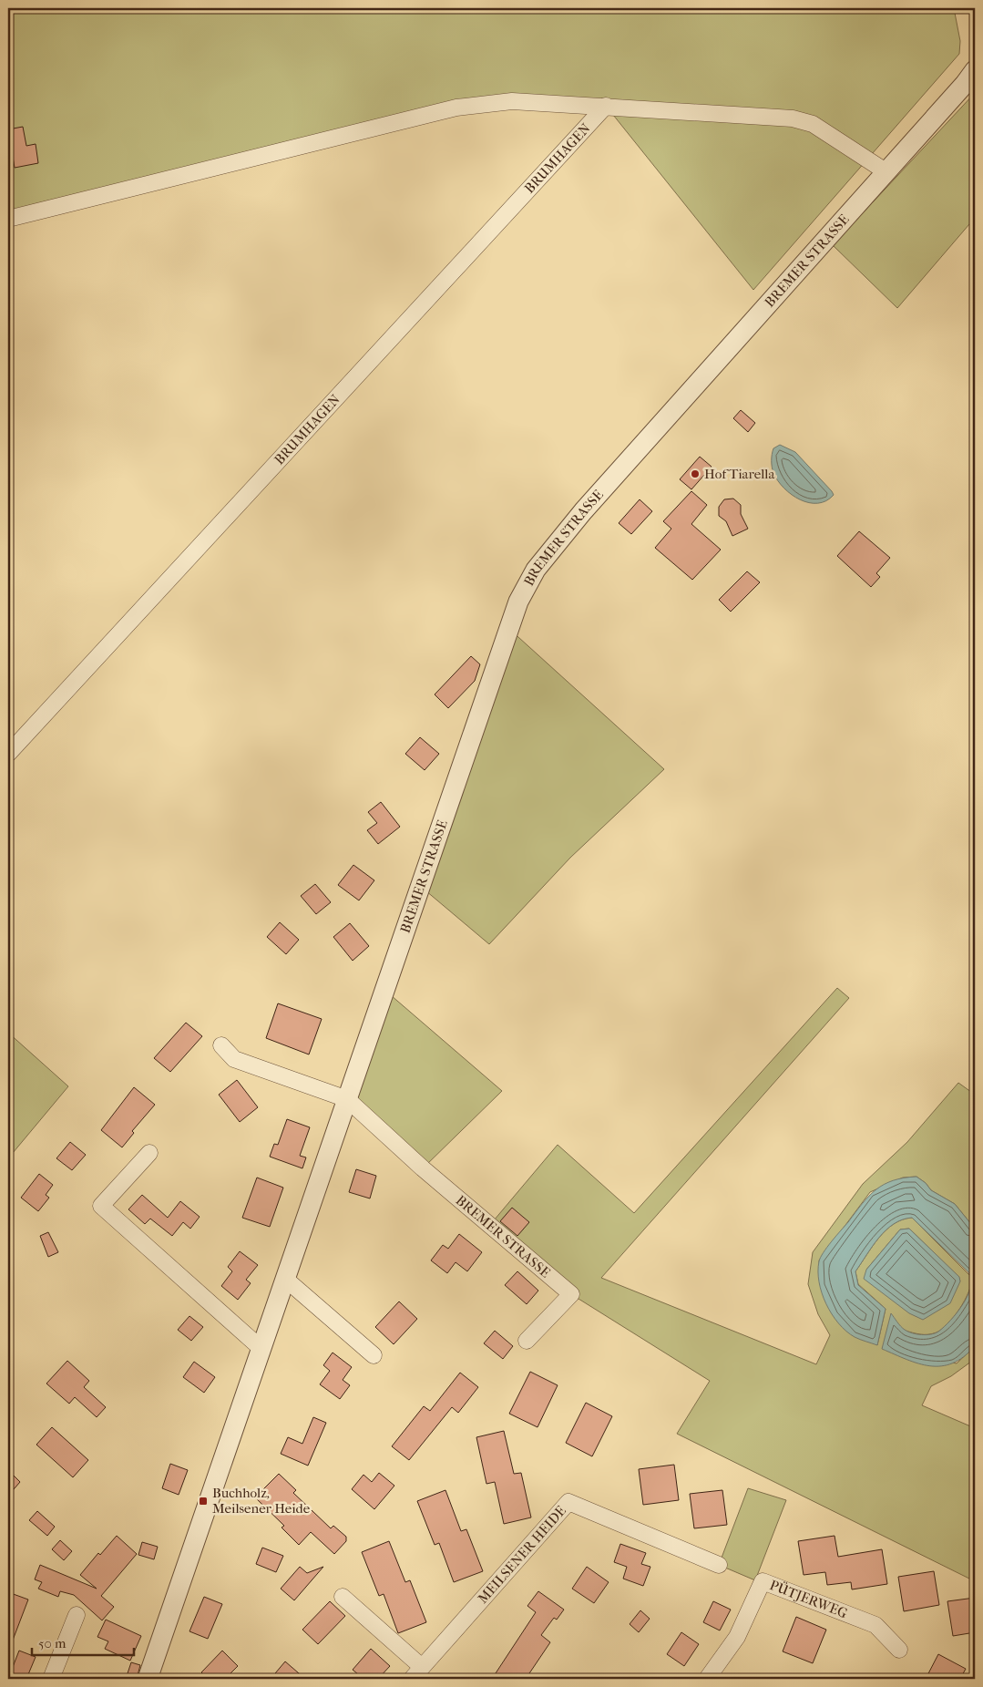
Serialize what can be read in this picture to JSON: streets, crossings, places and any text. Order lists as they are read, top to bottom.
{
  "streets": {
    "street": [
      "BRUMHAGEN",
      "BREMER STRASSE",
      "MEILSENER HEIDE",
      "PÜTJERWEG"
    ]
  },
  "crossings": [
    ["BRUMHAGEN", "BREMER STRASSE"]
  ],
  "places": {
    "other": ["Hof Tiarella"],
    "transit": ["Buchholz, Meilsener Heide"]
  },
  "scale_bar": "50 m"
}
